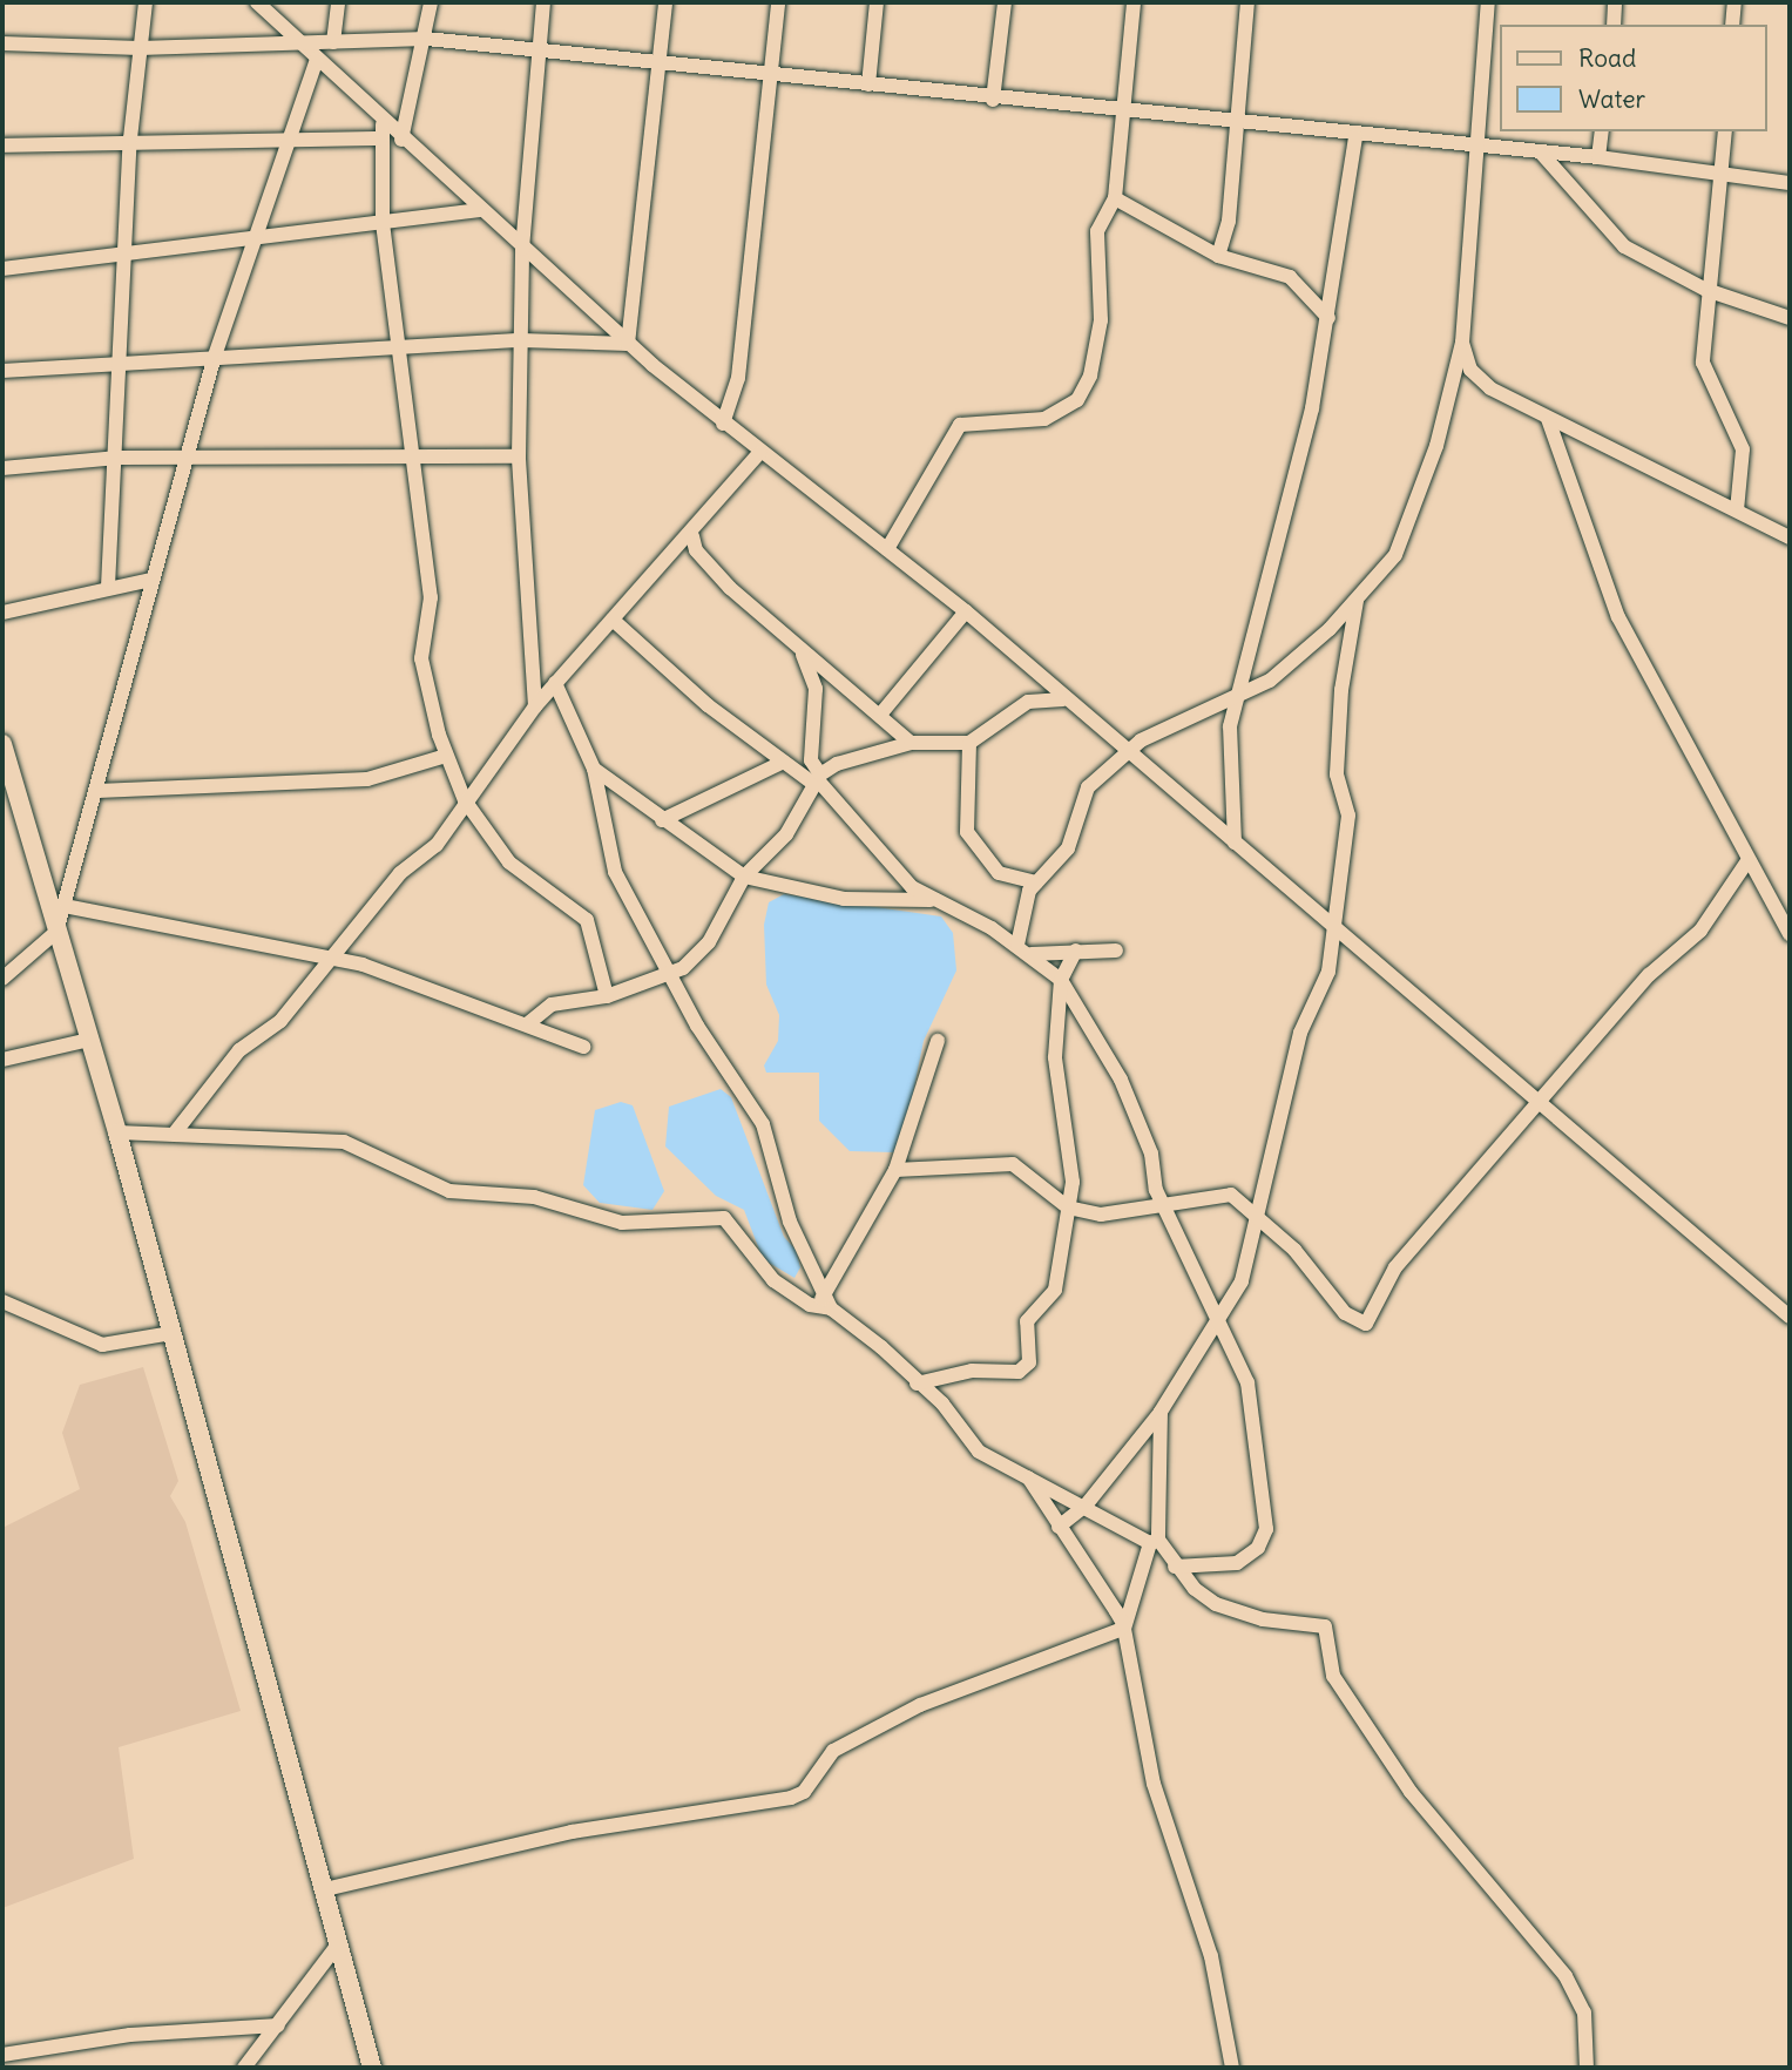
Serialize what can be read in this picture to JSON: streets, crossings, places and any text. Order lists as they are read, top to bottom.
{
  "legend": ["Road", "Water"]
}
